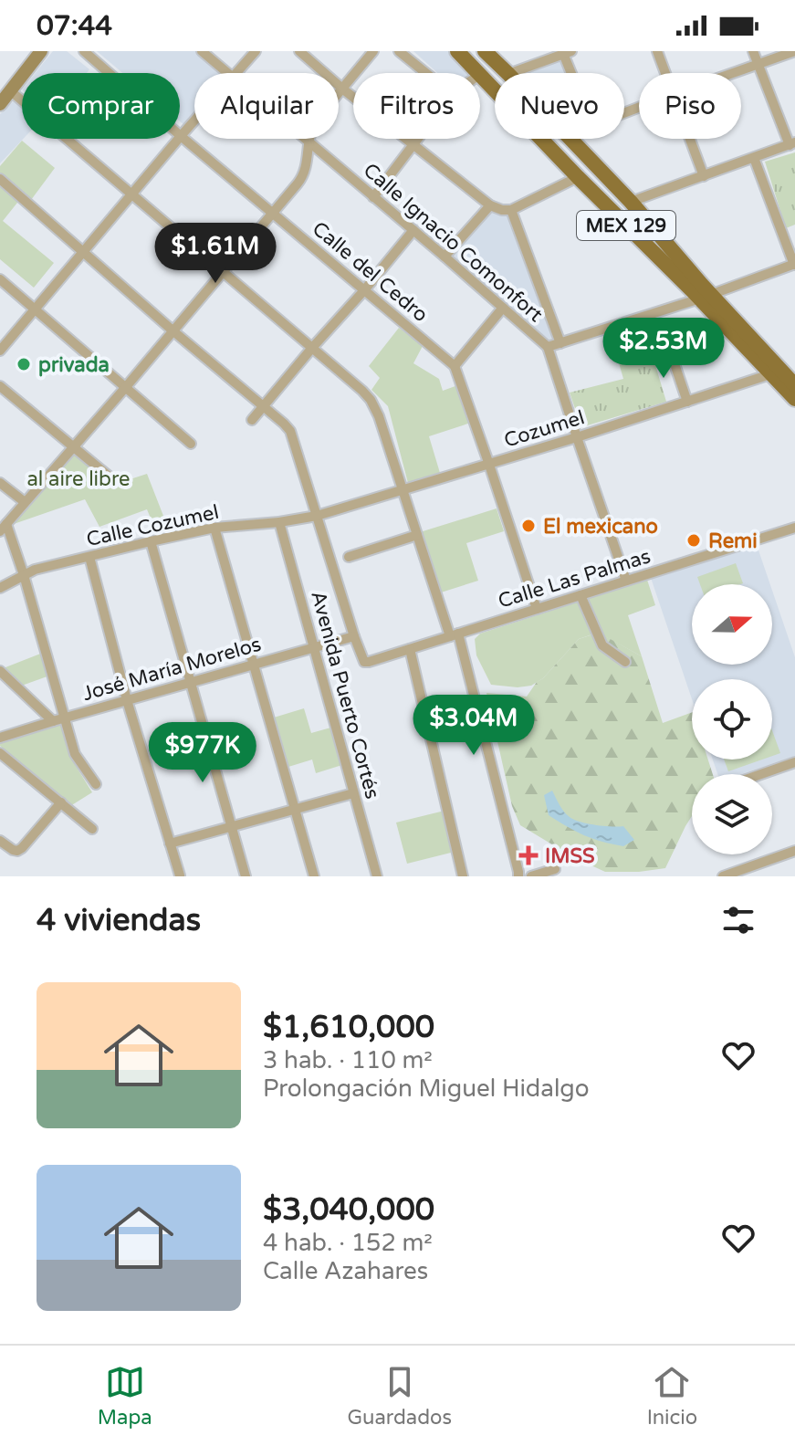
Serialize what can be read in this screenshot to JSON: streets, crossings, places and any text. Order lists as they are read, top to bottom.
{
  "streets": {
    "main road": ["MEX 129"],
    "street": [
      "Calle Ignacio Comonfort",
      "Calle del Cedro",
      "Cozumel",
      "Calle Cozumel",
      "Calle Las Palmas",
      "José María Morelos",
      "Avenida Puerto Cortés"
    ]
  },
  "crossings": [
    ["MEX 129", "Cozumel"],
    ["Cozumel", "Calle Cozumel"],
    ["Calle Cozumel", "Avenida Puerto Cortés"],
    ["Calle Las Palmas", "José María Morelos"],
    ["José María Morelos", "Avenida Puerto Cortés"]
  ],
  "parks": ["al aire libre"],
  "places": {
    "other": ["privada", "El mexicano", "Remi"],
    "health": ["IMSS"]
  },
  "north": "right",
  "page": {
    "status": "07:44",
    "chip": [
      "Comprar",
      "Alquilar",
      "Filtros",
      "Nuevo",
      "Piso"
    ],
    "price": [
      "$1.61M",
      "$2.53M",
      "$3.04M",
      "$977K"
    ],
    "heading": "4 viviendas",
    "list": [
      {
        "name": "$1,610,000",
        "note": "3 hab. · 110 m² · Prolongación Miguel Hidalgo"
      },
      {
        "name": "$3,040,000",
        "note": "4 hab. · 152 m² · Calle Azahares"
      }
    ],
    "tabs": ["Mapa", "Guardados", "Inicio"]
  }
}
